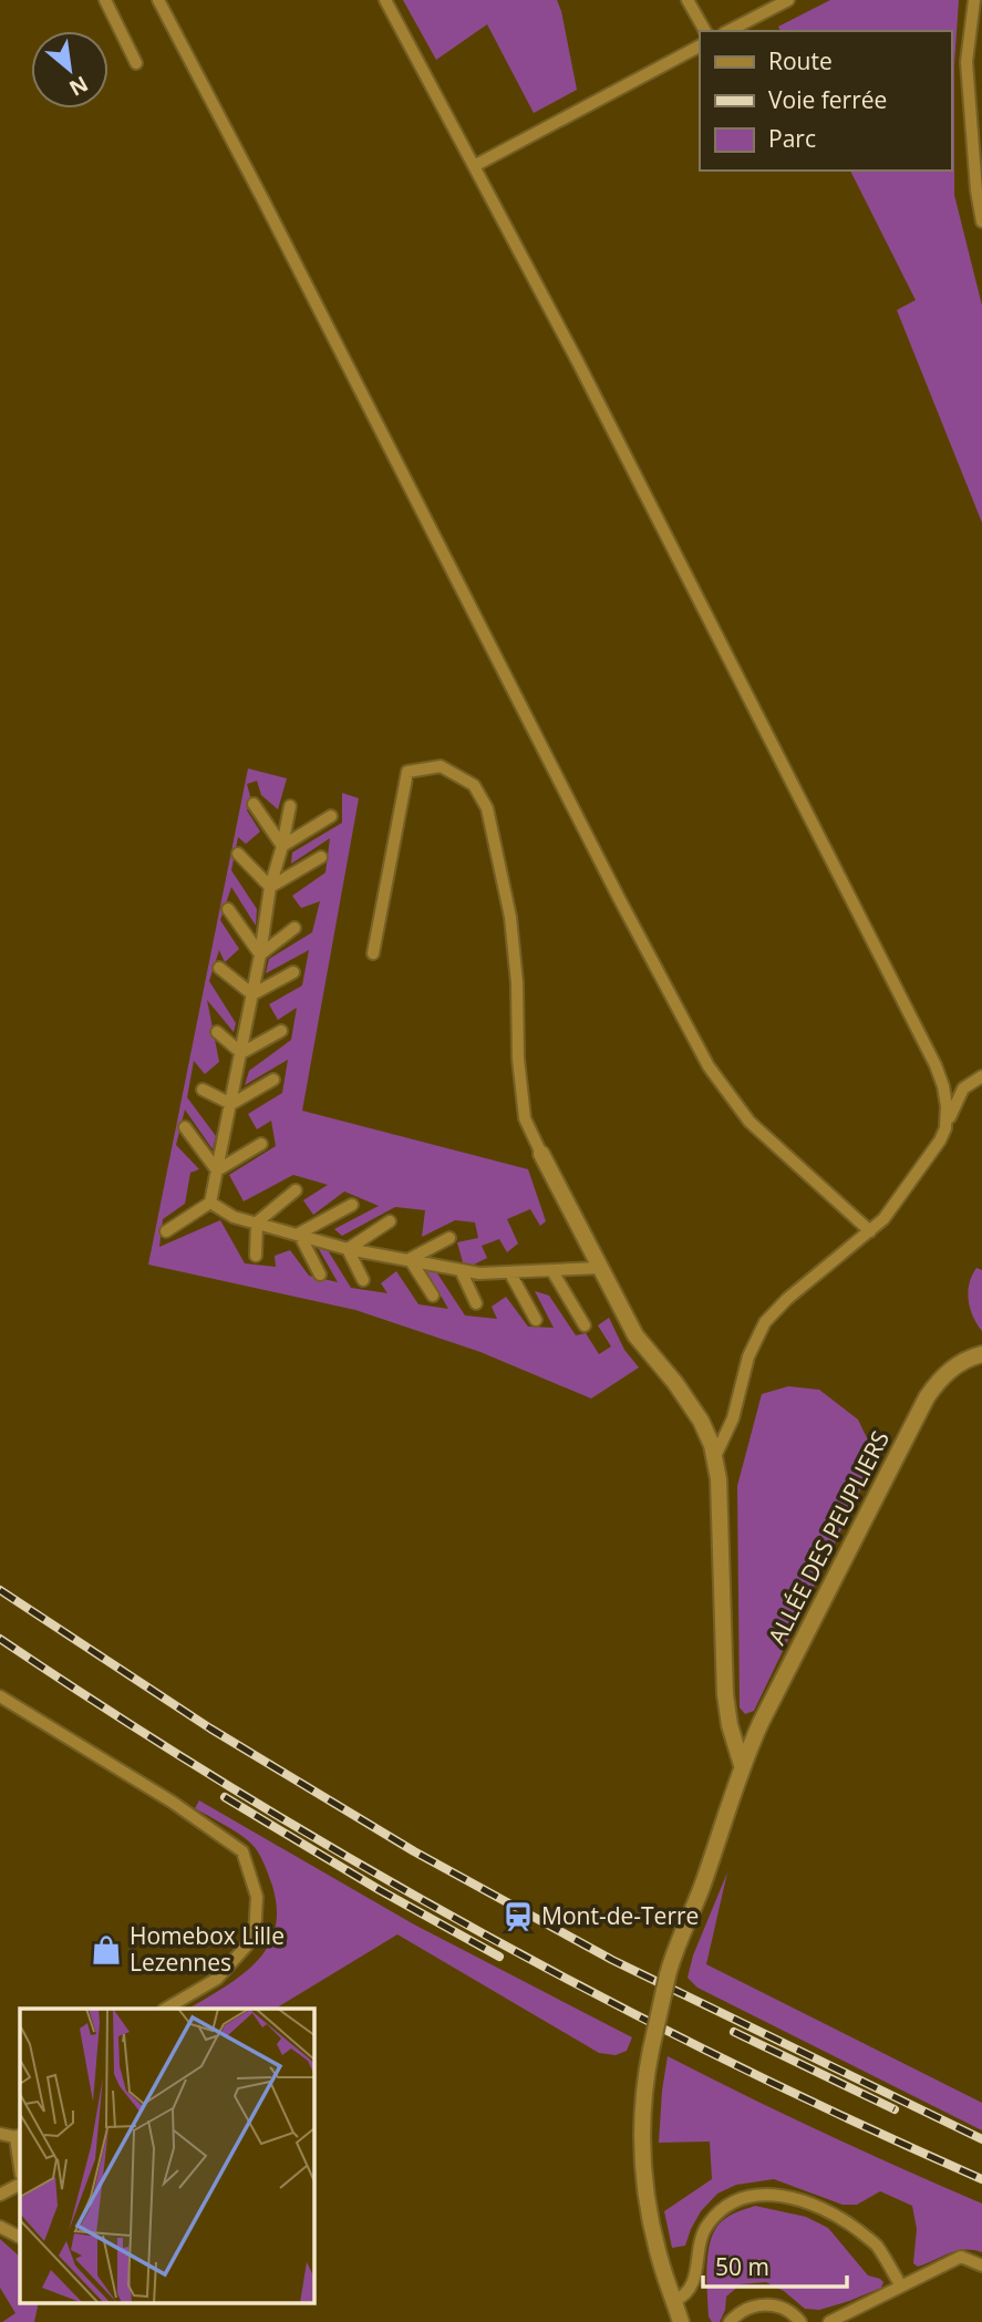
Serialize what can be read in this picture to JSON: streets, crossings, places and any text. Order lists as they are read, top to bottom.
{
  "streets": {
    "street": ["ALLÉE DES PEUPLIERS"]
  },
  "places": {
    "station": ["Mont-de-Terre"],
    "shop": ["Homebox Lille Lezennes"]
  },
  "legend": ["Route", "Voie ferrée", "Parc"],
  "scale_bar": "50 m",
  "north": "bottom right"
}
